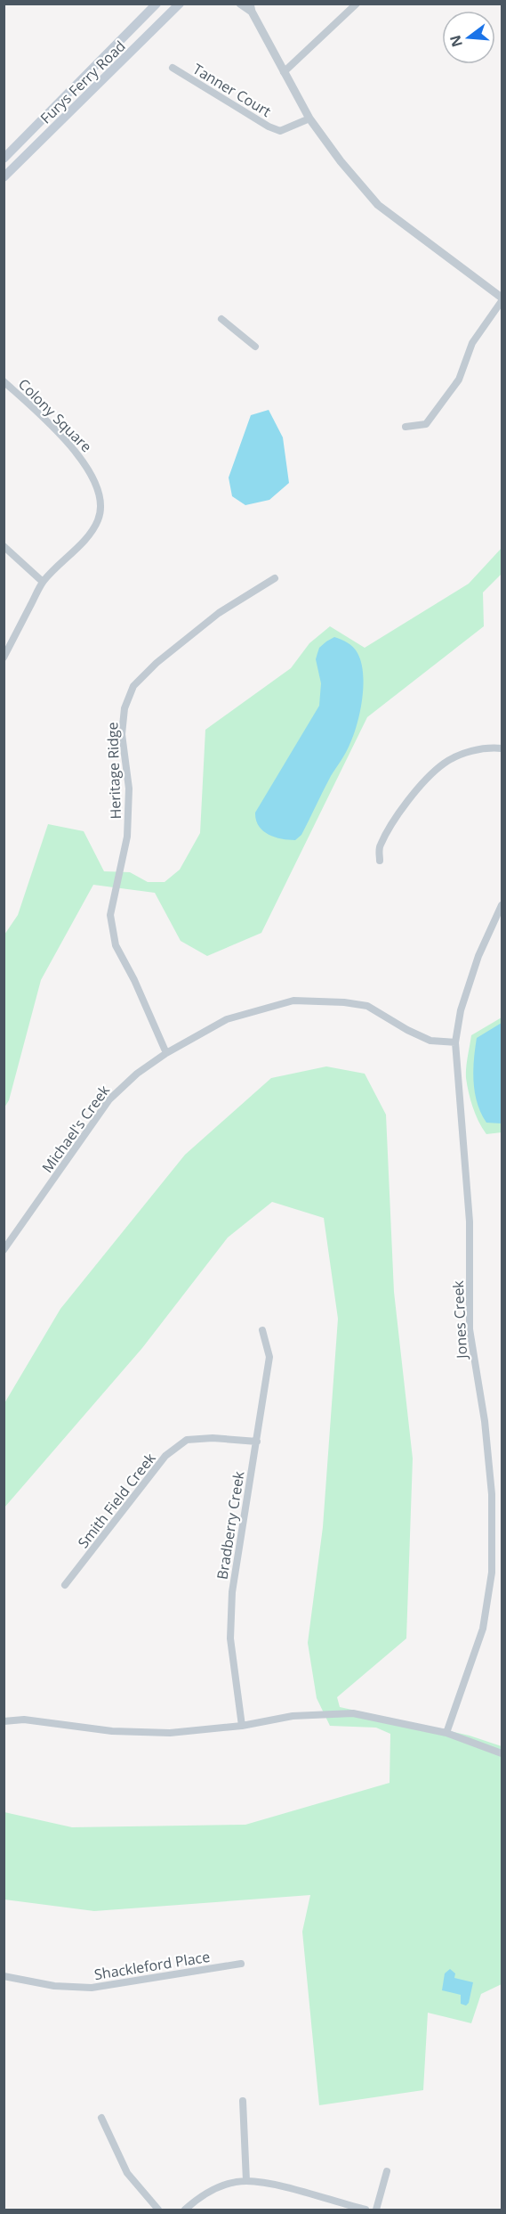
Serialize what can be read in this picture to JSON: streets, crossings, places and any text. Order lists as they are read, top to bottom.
{
  "streets": {
    "main road": ["Furys Ferry Road"],
    "street": [
      "Tanner Court",
      "Colony Square",
      "Heritage Ridge",
      "Michael's Creek",
      "Jones Creek",
      "Smith Field Creek",
      "Bradberry Creek",
      "Shackleford Place"
    ]
  },
  "crossings": [
    ["Heritage Ridge", "Michael's Creek"],
    ["Michael's Creek", "Jones Creek"],
    ["Smith Field Creek", "Bradberry Creek"]
  ],
  "north": "left"
}
